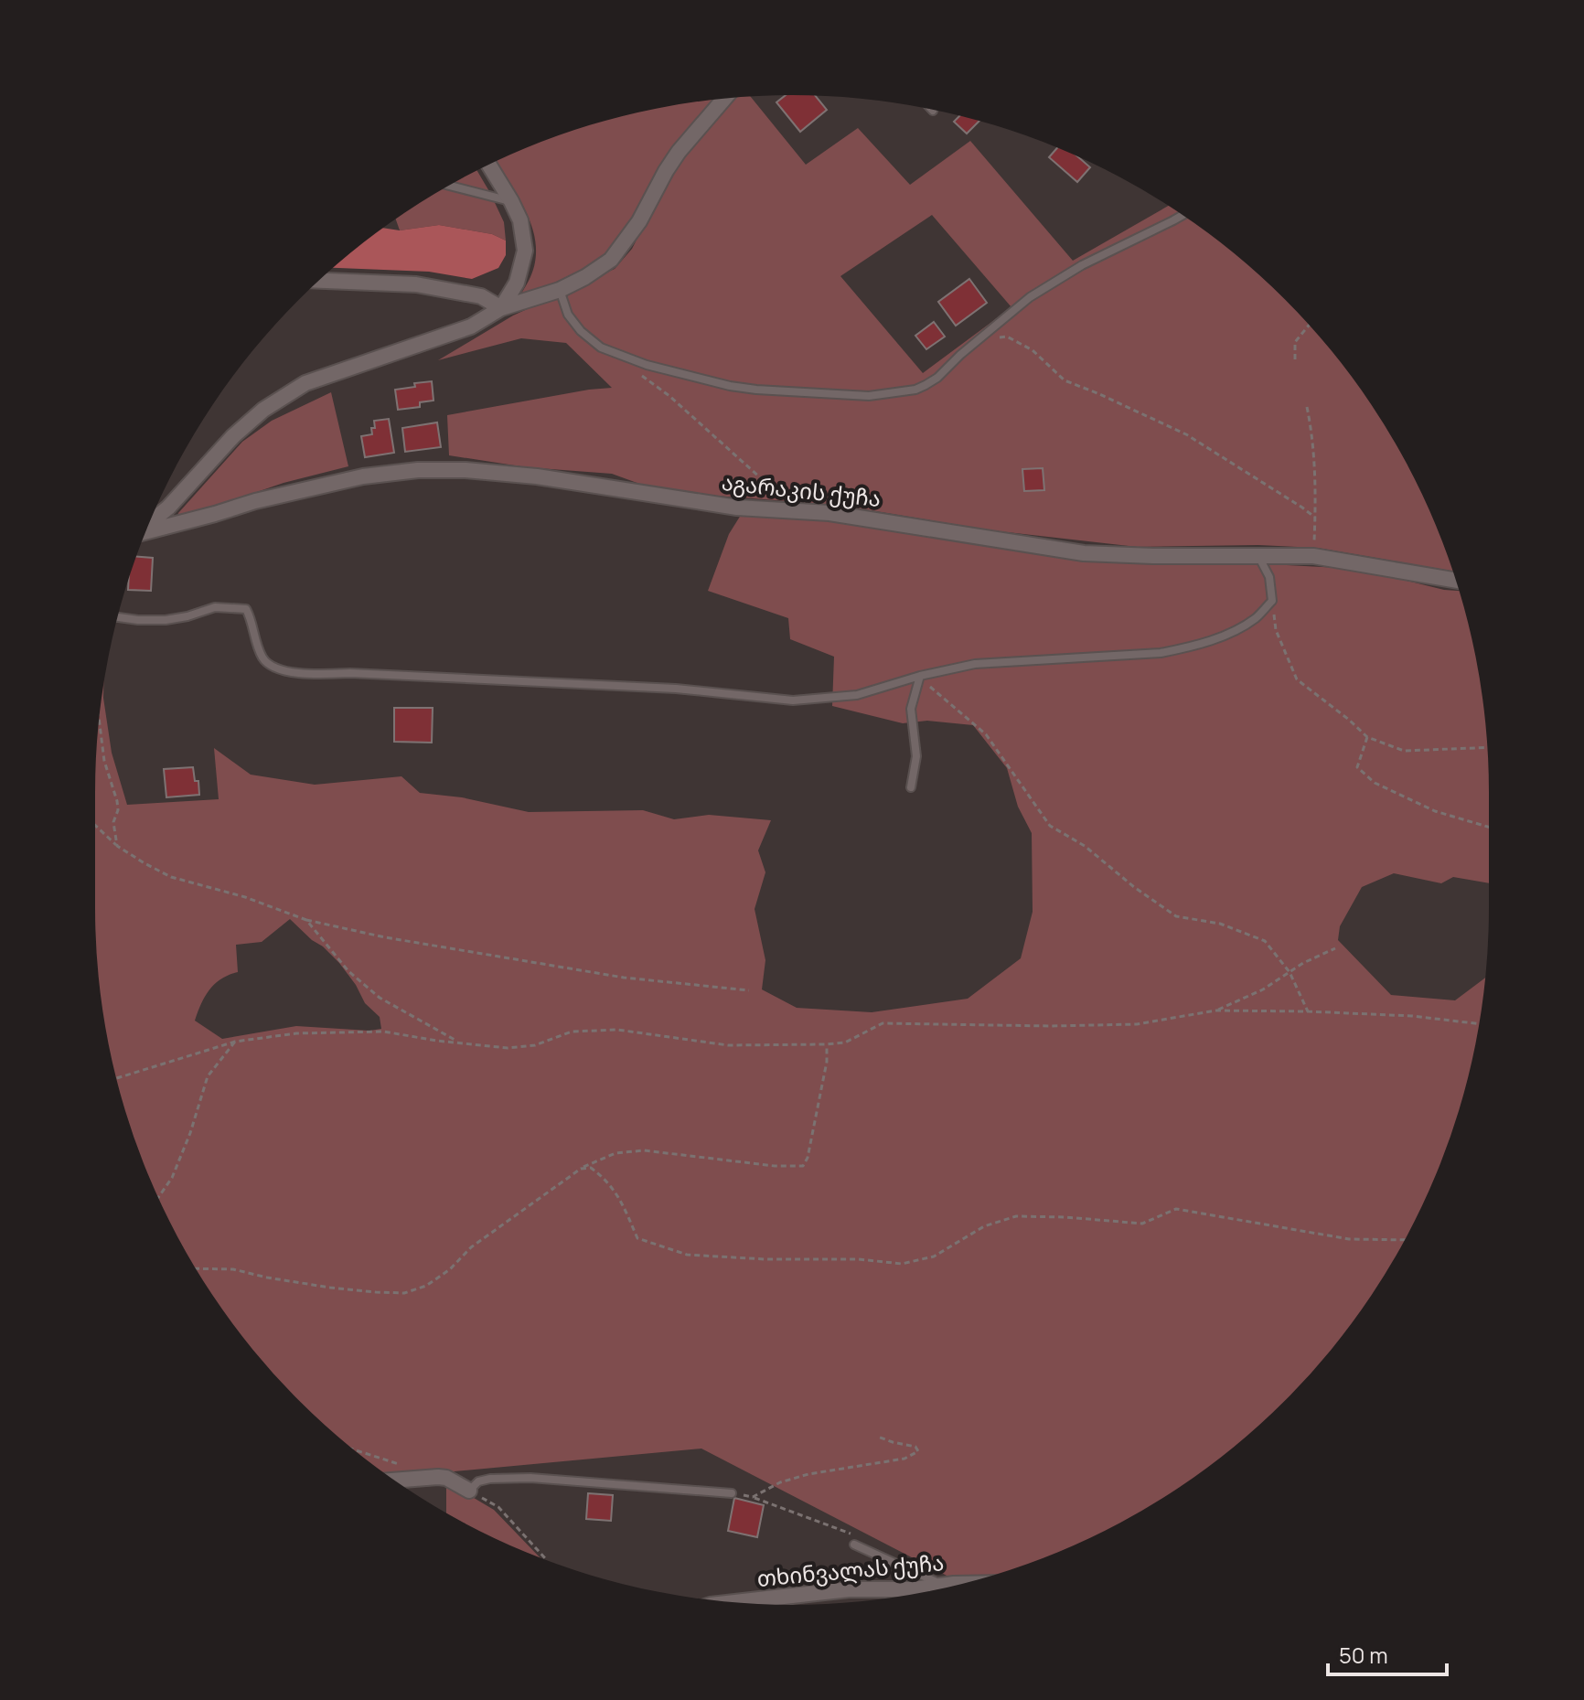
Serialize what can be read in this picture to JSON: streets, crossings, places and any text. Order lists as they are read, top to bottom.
{
  "streets": {
    "street": ["აგარაკის ქუჩა", "თხინვალას ქუჩა"]
  },
  "scale_bar": "50 m"
}
